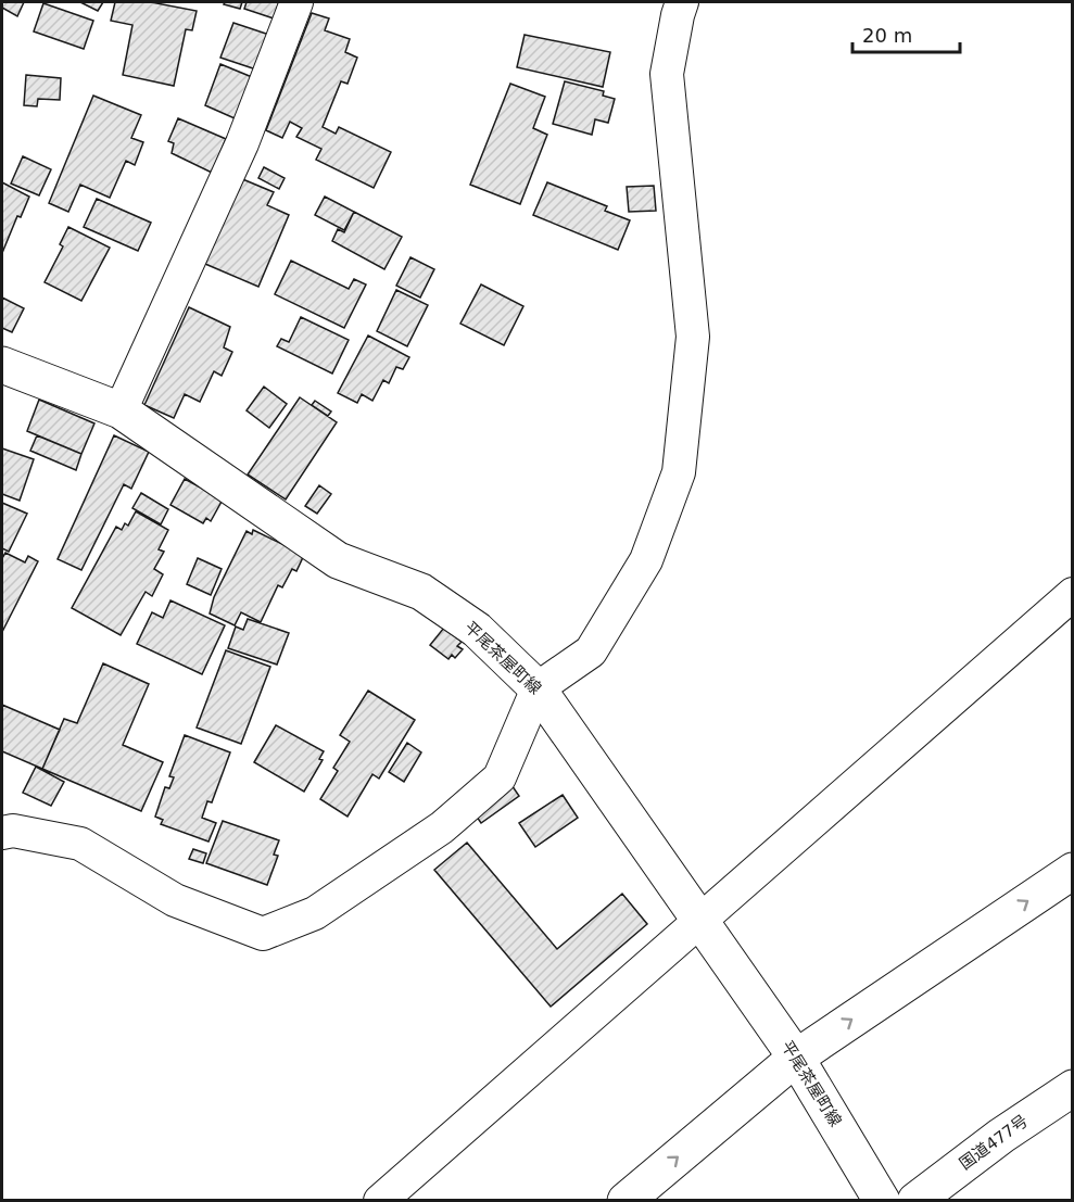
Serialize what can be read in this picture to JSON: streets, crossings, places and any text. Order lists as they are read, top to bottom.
{
  "streets": {
    "main road": ["平尾茶屋町線", "国道477号"]
  },
  "scale_bar": "20 m"
}
